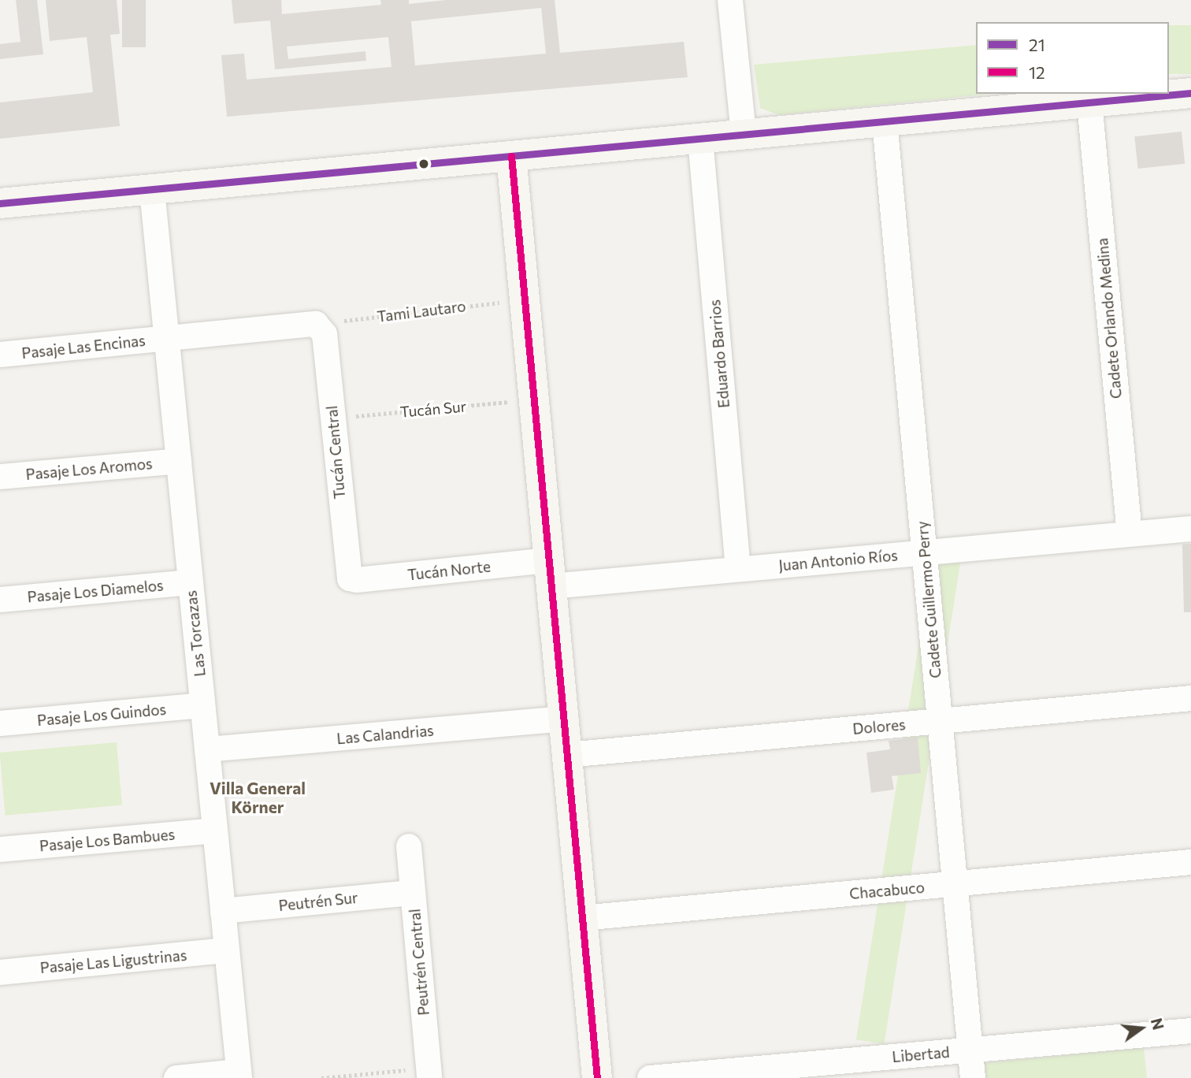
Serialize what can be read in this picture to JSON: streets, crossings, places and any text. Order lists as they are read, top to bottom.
{
  "streets": {
    "street": [
      "Cadete Orlando Medina",
      "Pasaje Las Encinas",
      "Eduardo Barrios",
      "Tucán Central",
      "Pasaje Los Aromos",
      "Juan Antonio Ríos",
      "Tucán Norte",
      "Pasaje Los Diamelos",
      "Cadete Guillermo Perry",
      "Las Torcazas",
      "Pasaje Los Guindos",
      "Dolores",
      "Las Calandrias",
      "Pasaje Los Bambues",
      "Chacabuco",
      "Peutrén Sur",
      "Pasaje Las Ligustrinas",
      "Peutrén Central",
      "Libertad"
    ],
    "path": ["Tami Lautaro", "Tucán Sur"]
  },
  "crossings": [
    ["Tami Lautaro", "Tucán Central"],
    ["Cadete Orlando Medina", "Juan Antonio Ríos"],
    ["Pasaje Las Encinas", "Las Torcazas"],
    ["Eduardo Barrios", "Juan Antonio Ríos"],
    ["Tucán Sur", "Tucán Central"],
    ["Tucán Central", "Tucán Norte"],
    ["Pasaje Los Aromos", "Las Torcazas"],
    ["Juan Antonio Ríos", "Tucán Norte"],
    ["Juan Antonio Ríos", "Cadete Guillermo Perry"],
    ["Pasaje Los Diamelos", "Las Torcazas"],
    ["Cadete Guillermo Perry", "Dolores"],
    ["Cadete Guillermo Perry", "Chacabuco"],
    ["Cadete Guillermo Perry", "Libertad"],
    ["Las Torcazas", "Pasaje Los Guindos"],
    ["Las Torcazas", "Las Calandrias"],
    ["Las Torcazas", "Pasaje Los Bambues"],
    ["Las Torcazas", "Peutrén Sur"],
    ["Las Torcazas", "Pasaje Las Ligustrinas"],
    ["Peutrén Sur", "Peutrén Central"]
  ],
  "districts": ["Villa General Körner"],
  "lines": ["transit line 21", "transit line 12"],
  "legend": ["21", "12"],
  "north": "right"
}
